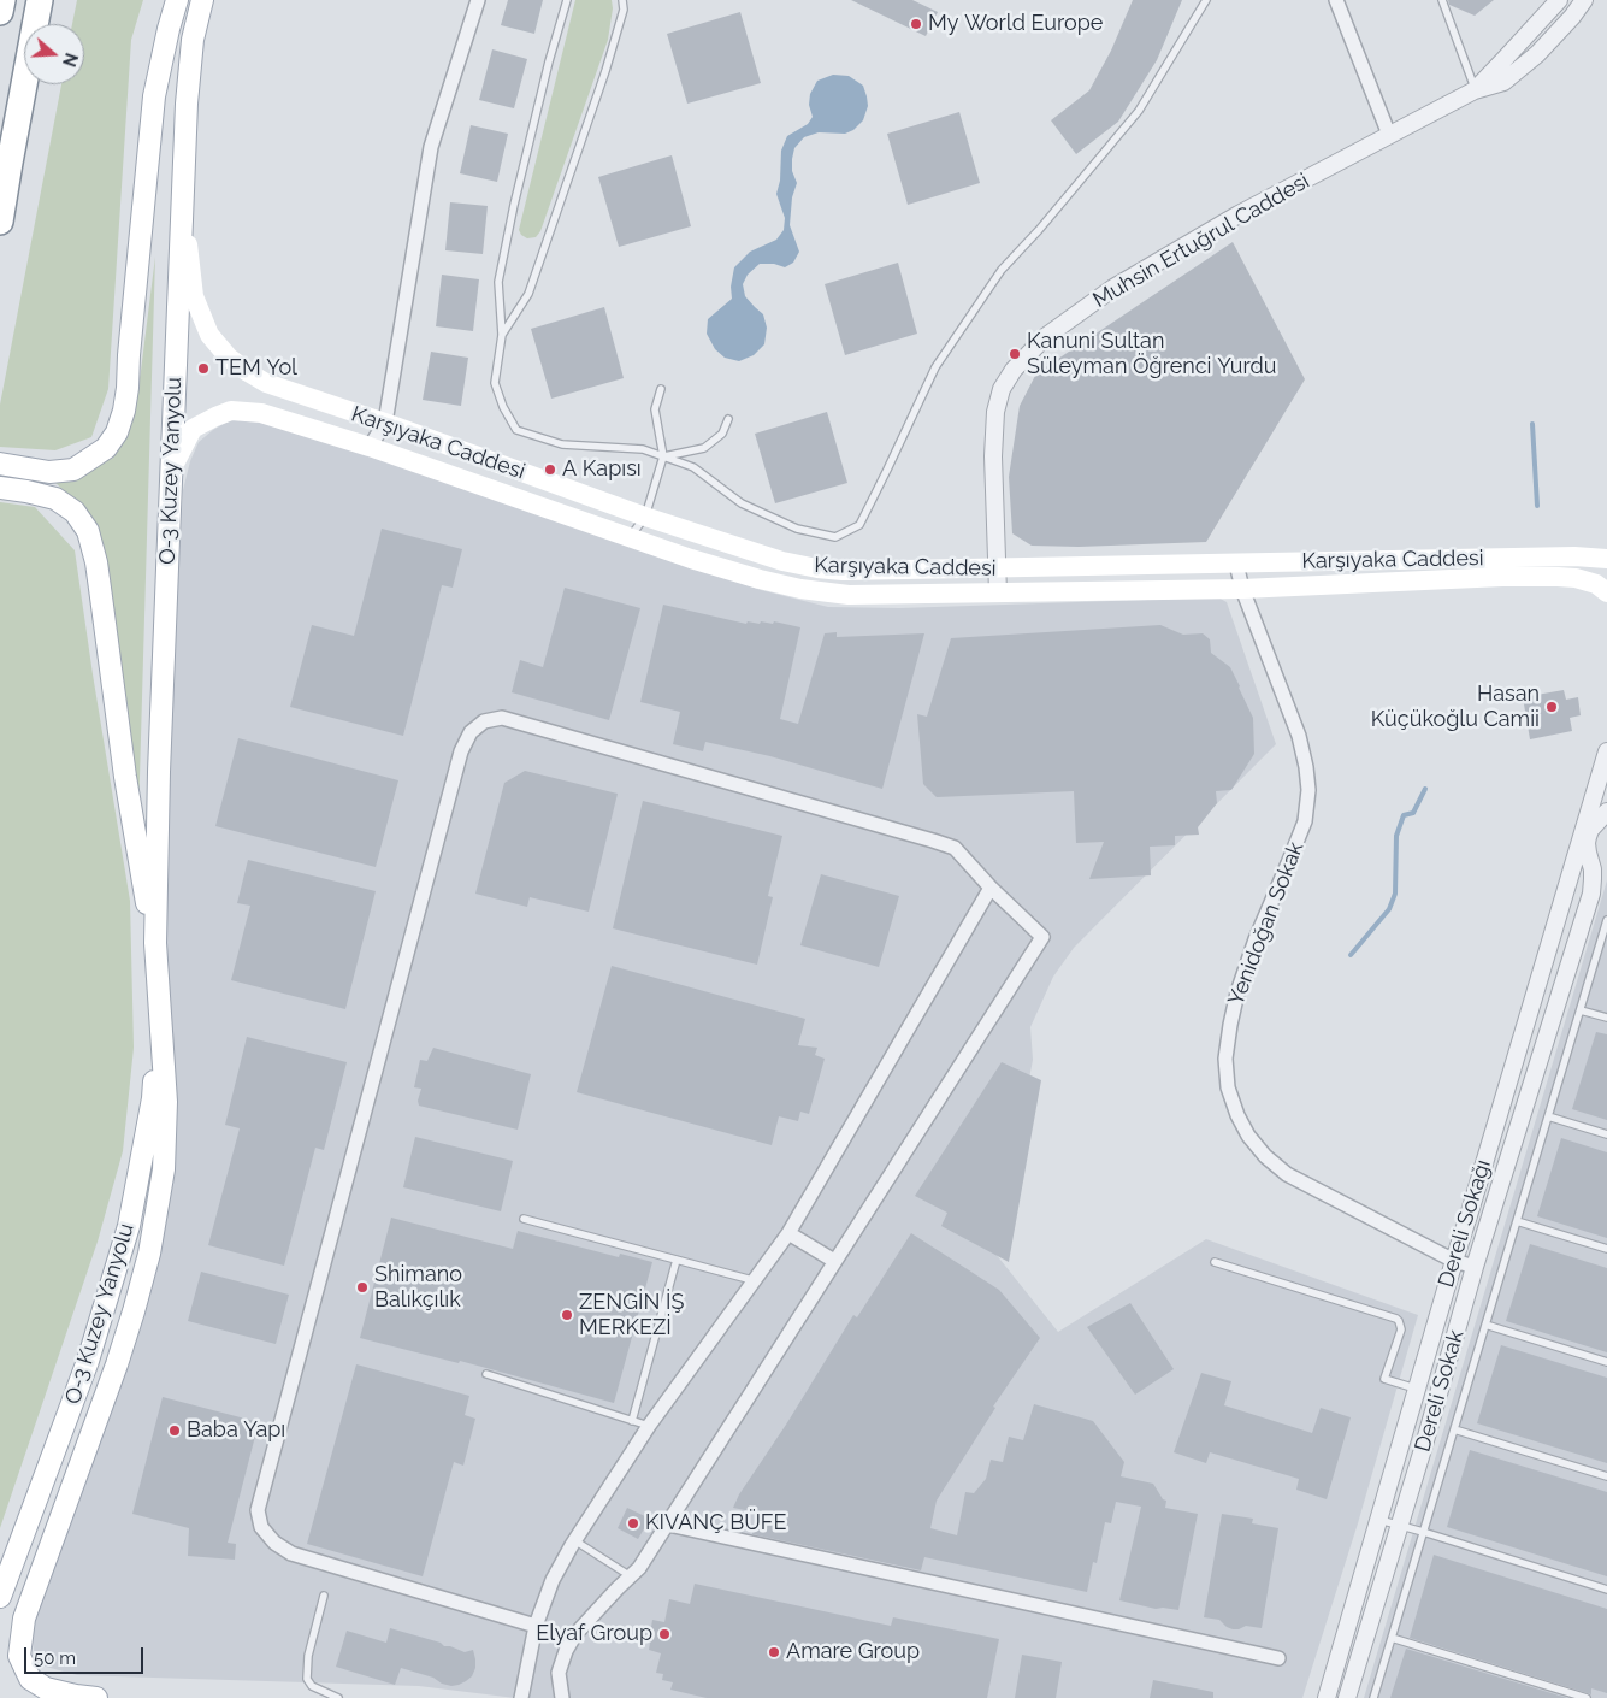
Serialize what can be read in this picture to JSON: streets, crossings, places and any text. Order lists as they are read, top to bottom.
{
  "streets": {
    "main road": ["Karşıyaka Caddesi", "O-3 Kuzey Yanyolu"],
    "street": [
      "Muhsin Ertuğrul Caddesi",
      "Yenidoğan Sokak",
      "Dereli Sokağı",
      "Dereli Sokak"
    ]
  },
  "crossings": [
    ["Muhsin Ertuğrul Caddesi", "Karşıyaka Caddesi"],
    ["Karşıyaka Caddesi", "O-3 Kuzey Yanyolu"],
    ["Karşıyaka Caddesi", "Yenidoğan Sokak"],
    ["Yenidoğan Sokak", "Dereli Sokağı"],
    ["Yenidoğan Sokak", "Dereli Sokak"]
  ],
  "places": [
    "My World Europe",
    "Kanuni Sultan Süleyman Öğrenci Yurdu",
    "TEM Yol",
    "A Kapısı",
    "Hasan Küçükoğlu Camii",
    "Shimano Balıkçılık",
    "ZENGİN İŞ MERKEZİ",
    "Baba Yapı",
    "KIVANÇ BÜFE",
    "Elyaf Group",
    "Amare Group"
  ],
  "scale_bar": "50 m",
  "north": "right"
}
